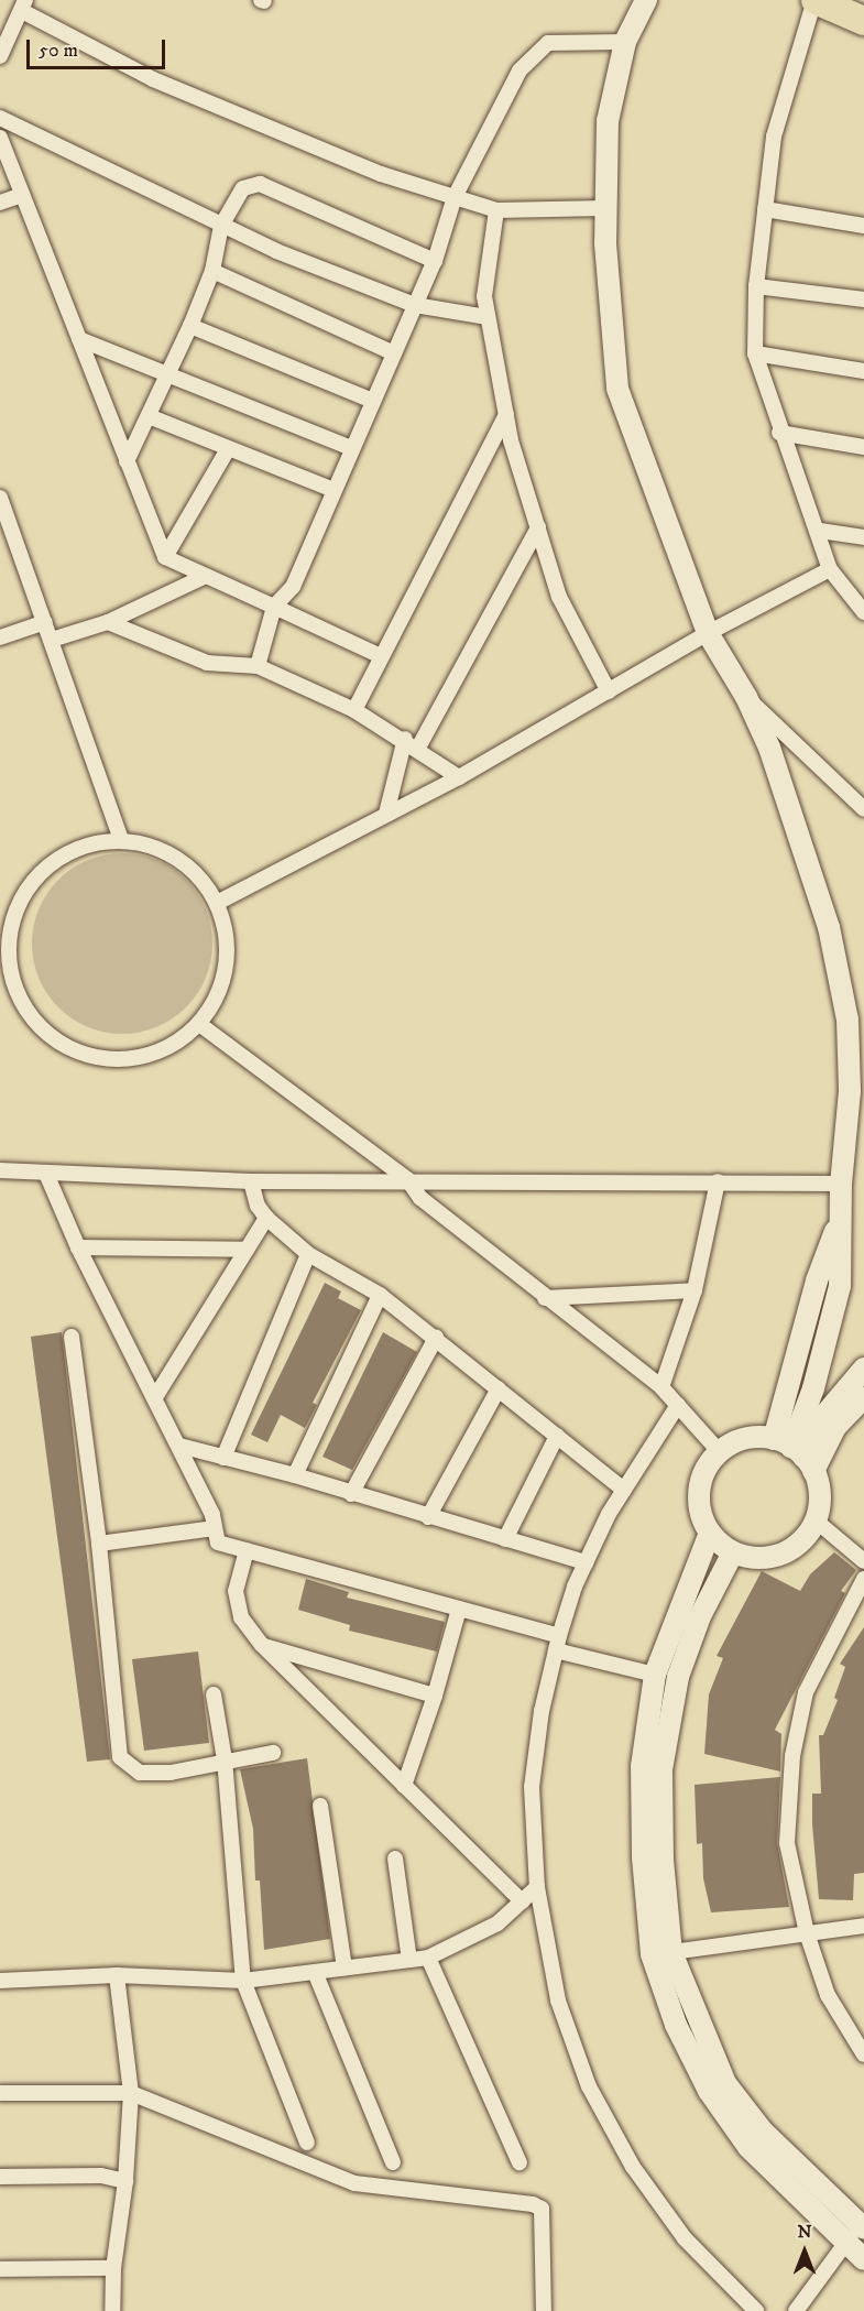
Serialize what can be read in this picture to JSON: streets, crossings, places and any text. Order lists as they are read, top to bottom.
{
  "scale_bar": "50 m",
  "north": "top"
}
